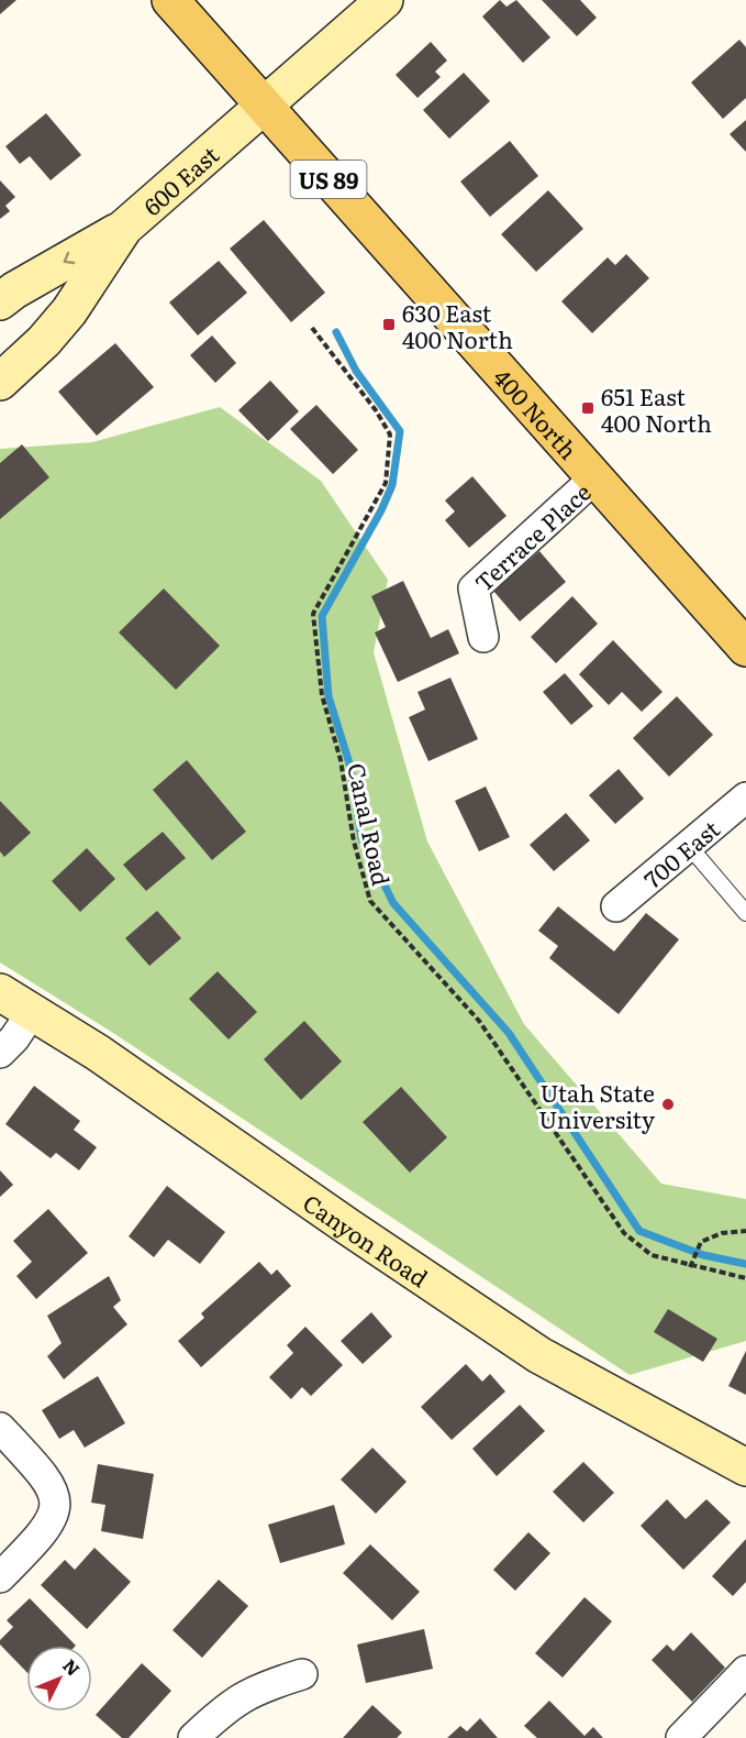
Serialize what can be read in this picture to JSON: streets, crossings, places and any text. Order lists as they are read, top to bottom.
{
  "streets": {
    "main road": ["US 89", "400 North"],
    "street": [
      "600 East",
      "Terrace Place",
      "700 East",
      "Canyon Road"
    ],
    "path": ["Canal Road"]
  },
  "crossings": [
    ["600 East", "400 North"],
    ["400 North", "Terrace Place"]
  ],
  "places": {
    "transit": ["630 East 400 North", "651 East 400 North"],
    "other": ["Utah State University"]
  },
  "north": "top right"
}
